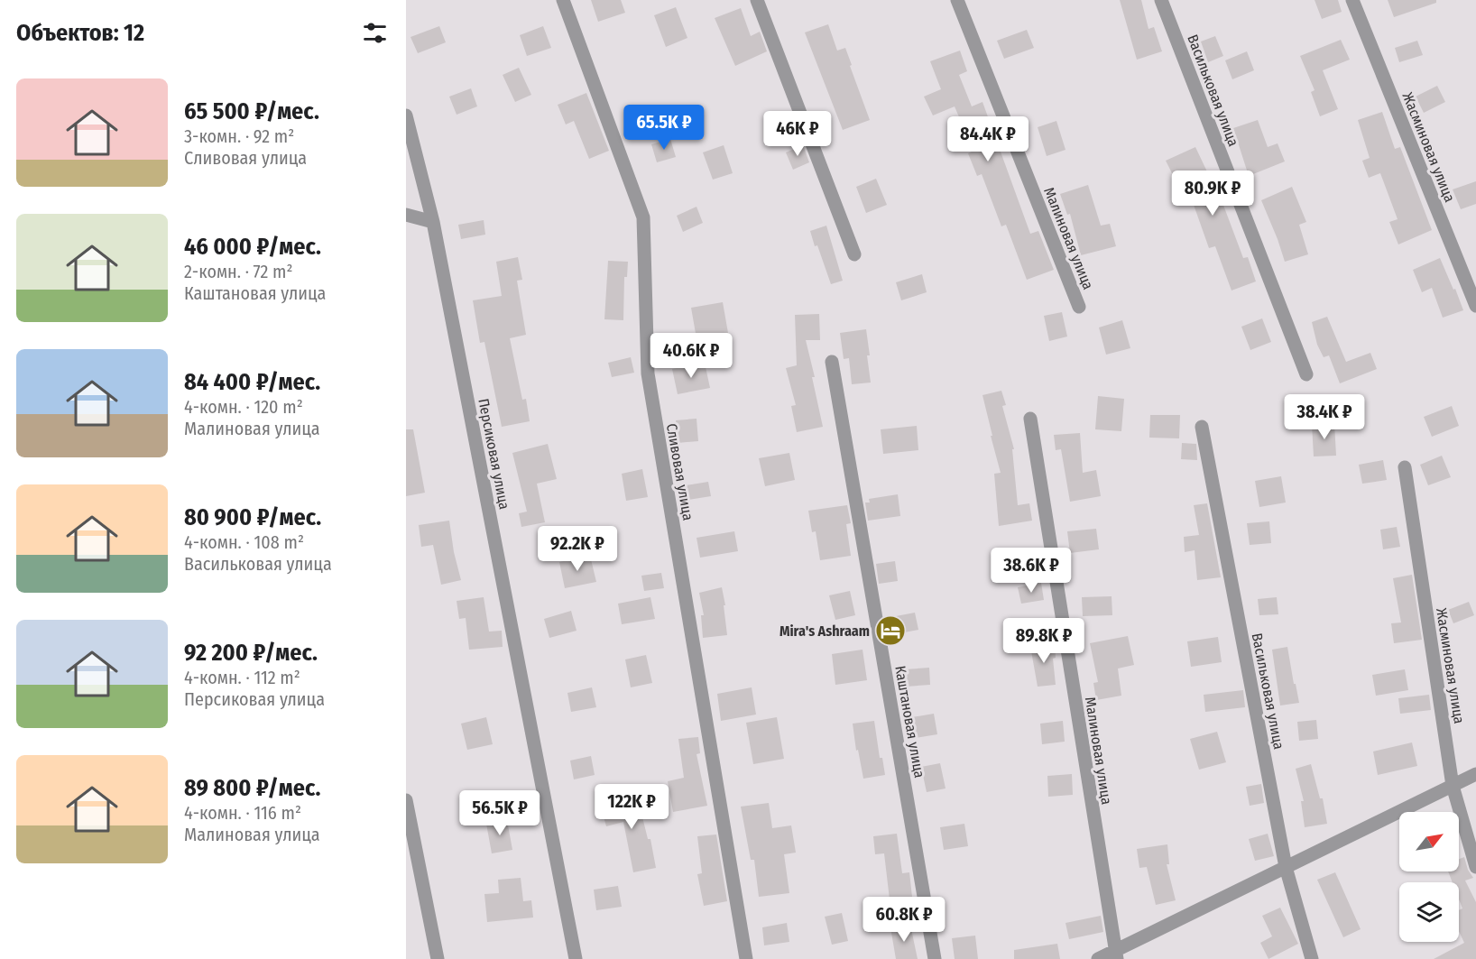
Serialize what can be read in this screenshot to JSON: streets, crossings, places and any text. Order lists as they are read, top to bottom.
{
  "streets": {
    "street": [
      "Васильковая улица",
      "Жасминовая улица",
      "Малиновая улица",
      "Персиковая улица",
      "Сливовая улица",
      "Каштановая улица"
    ]
  },
  "places": {
    "hotel": ["Mira's Ashraam"]
  },
  "north": "top right",
  "page": {
    "heading": "Объектов: 12",
    "list": [
      {
        "name": "65 500 ₽/мес.",
        "note": "3-комн. · 92 m² · Сливовая улица"
      },
      {
        "name": "46 000 ₽/мес.",
        "note": "2-комн. · 72 m² · Каштановая улица"
      },
      {
        "name": "84 400 ₽/мес.",
        "note": "4-комн. · 120 m² · Малиновая улица"
      },
      {
        "name": "80 900 ₽/мес.",
        "note": "4-комн. · 108 m² · Васильковая улица"
      },
      {
        "name": "92 200 ₽/мес.",
        "note": "4-комн. · 112 m² · Персиковая улица"
      },
      {
        "name": "89 800 ₽/мес.",
        "note": "4-комн. · 116 m² · Малиновая улица"
      }
    ],
    "price": [
      "65.5K ₽",
      "46K ₽",
      "84.4K ₽",
      "80.9K ₽",
      "40.6K ₽",
      "38.4K ₽",
      "92.2K ₽",
      "38.6K ₽",
      "89.8K ₽",
      "122K ₽",
      "56.5K ₽",
      "60.8K ₽"
    ]
  }
}
